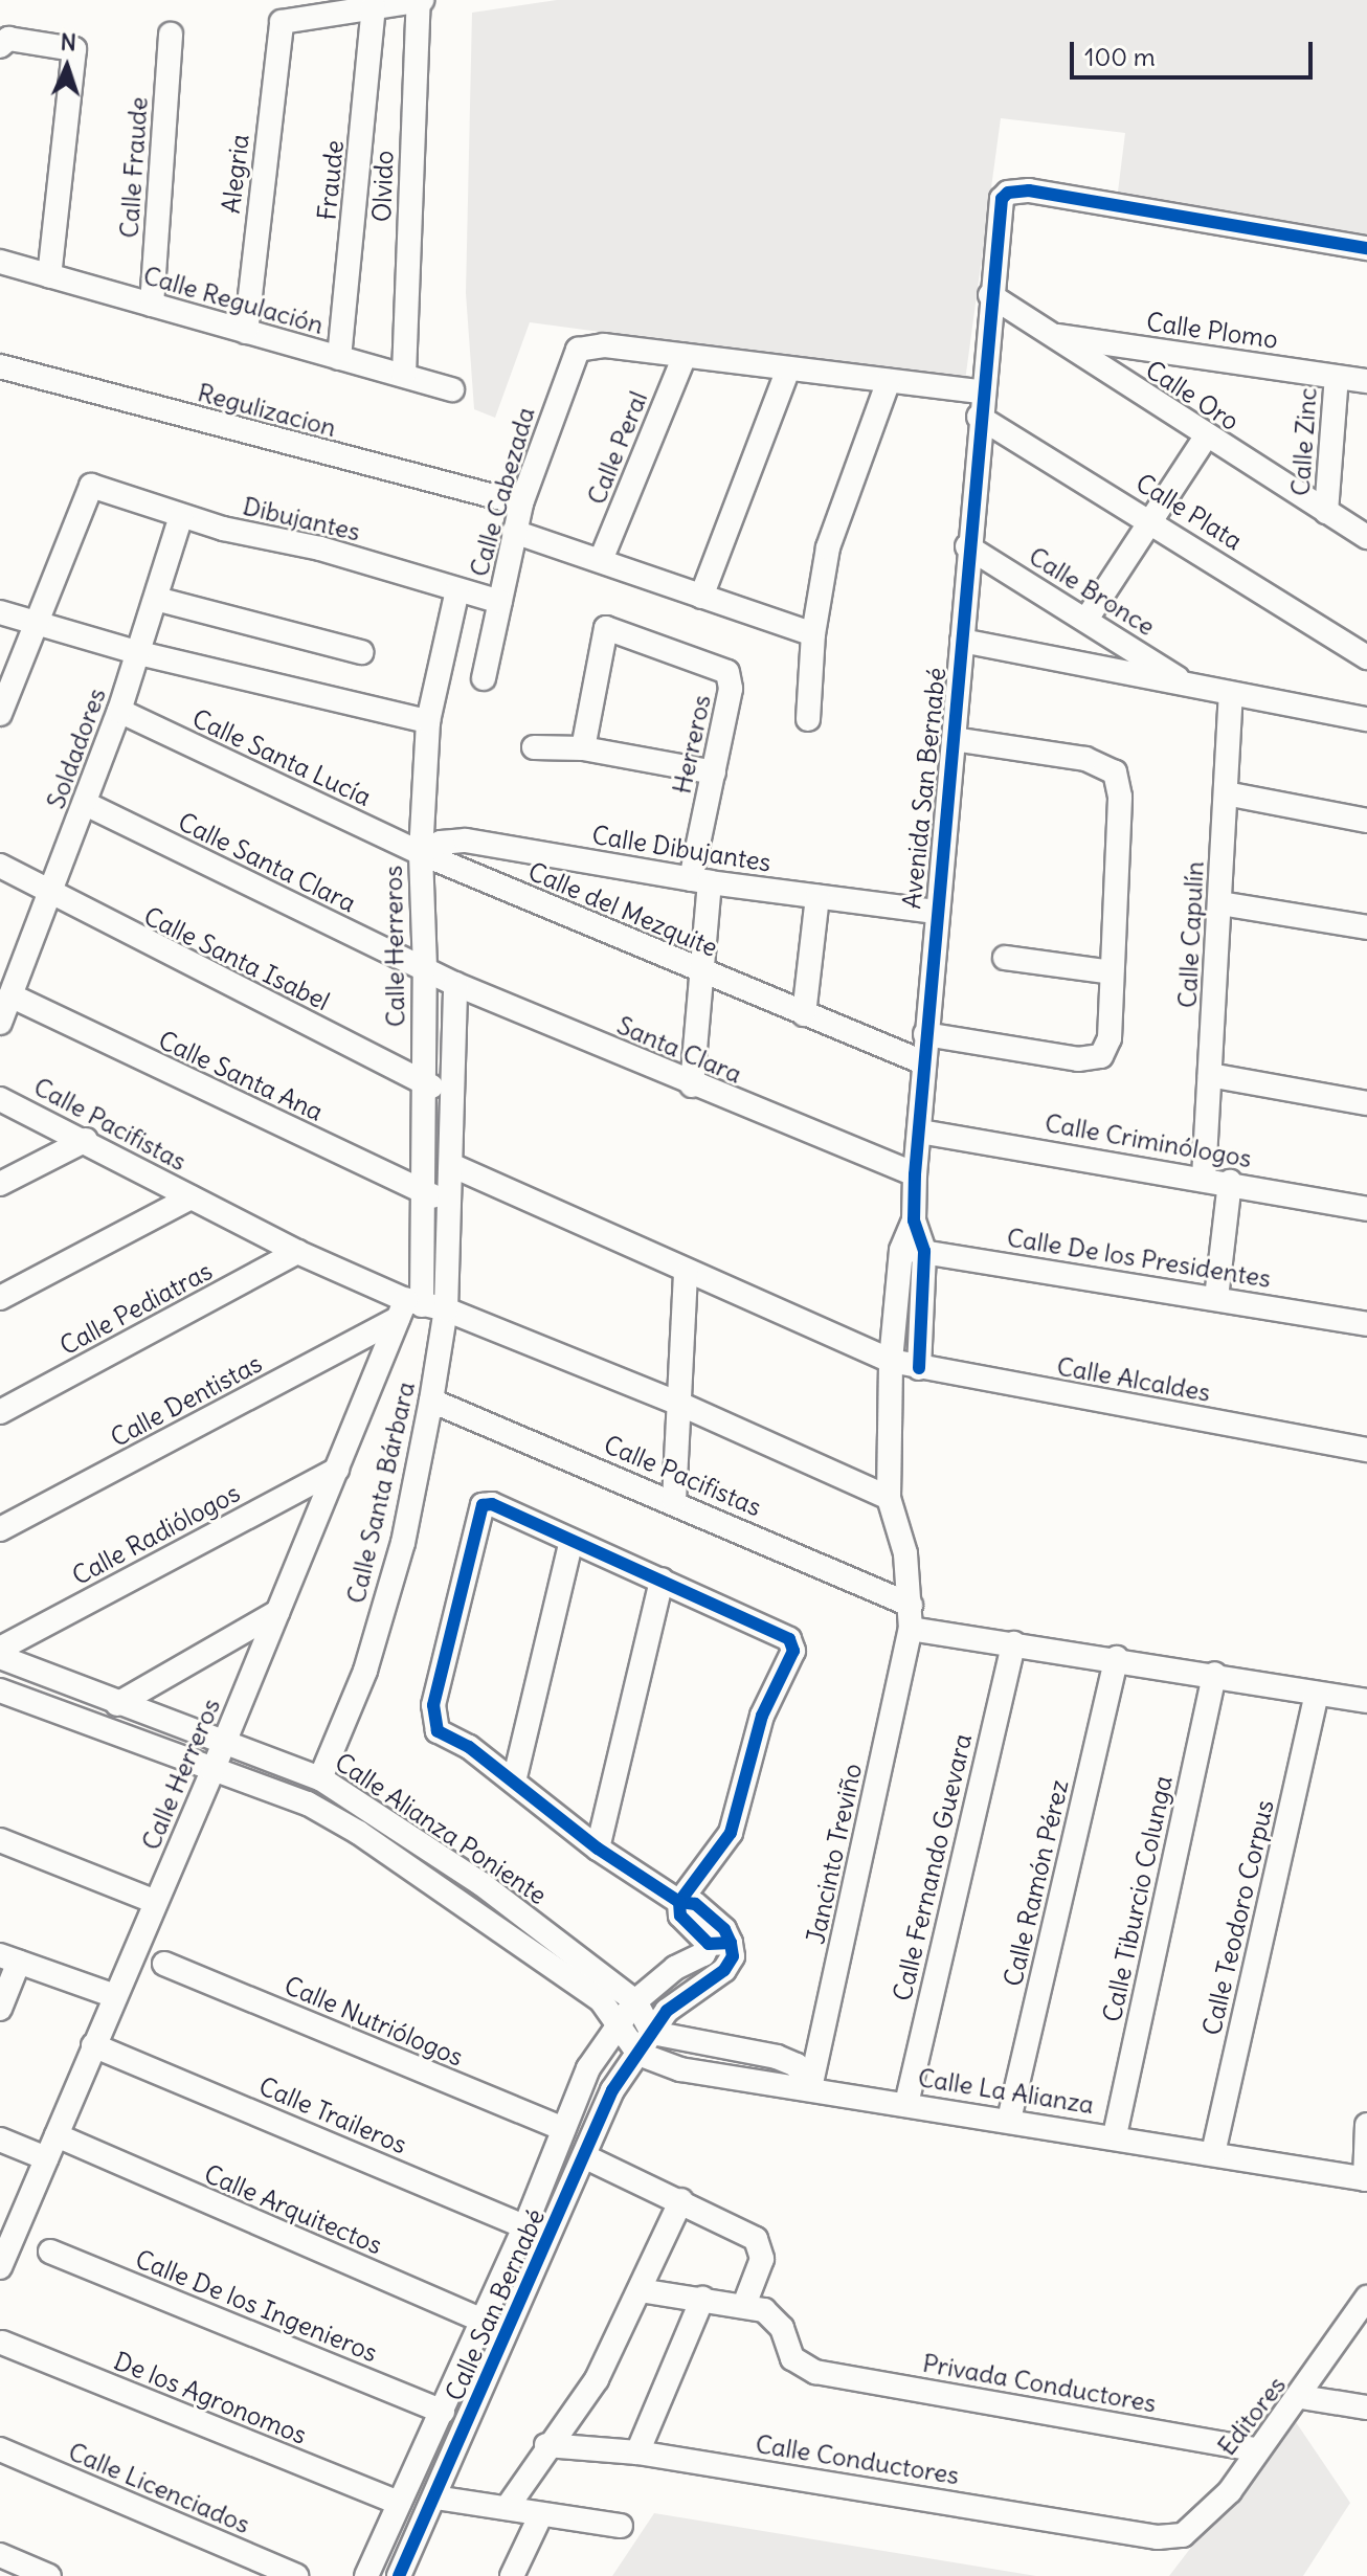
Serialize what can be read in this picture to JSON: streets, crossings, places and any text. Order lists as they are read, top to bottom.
{
  "streets": {
    "street": [
      "Calle Fraude",
      "Alegria",
      "Fraude",
      "Olvido",
      "Calle Regulación",
      "Calle Plomo",
      "Calle Oro",
      "Regulizacion",
      "Calle Zinc",
      "Calle Peral",
      "Calle Cabezada",
      "Calle Plata",
      "Dibujantes",
      "Calle Bronce",
      "Herreros",
      "Soldadores",
      "Calle Santa Lucía",
      "Avenida San Bernabé",
      "Calle Dibujantes",
      "Calle Santa Clara",
      "Calle del Mezquite",
      "Calle Capulín",
      "Calle Herreros",
      "Calle Santa Isabel",
      "Santa Clara",
      "Calle Santa Ana",
      "Calle Pacifistas",
      "Calle Criminólogos",
      "Calle De los Presidentes",
      "Calle Pediatras",
      "Calle Alcaldes",
      "Calle Dentistas",
      "Calle Santa Bárbara",
      "Calle Radiólogos",
      "Calle Alianza Poniente",
      "Jancinto Treviño",
      "Calle Fernando Guevara",
      "Calle Ramón Pérez",
      "Calle Tiburcio Colunga",
      "Calle Teodoro Corpus",
      "Calle Nutriólogos",
      "Calle La Alianza",
      "Calle Traileros",
      "Calle Arquitectos",
      "Calle San Bernabé",
      "Calle De los Ingenieros",
      "Privada Conductores",
      "De los Agronomos",
      "Editores",
      "Calle Conductores",
      "Calle Licenciados"
    ]
  },
  "crossings": [
    ["Calle Fraude", "Calle Regulación"],
    ["Alegria", "Fraude"],
    ["Alegria", "Calle Regulación"],
    ["Fraude", "Calle Regulación"],
    ["Olvido", "Calle Regulación"],
    ["Calle Plomo", "Calle Oro"],
    ["Calle Plomo", "Calle Zinc"],
    ["Calle Oro", "Calle Zinc"],
    ["Calle Oro", "Avenida San Bernabé"],
    ["Regulizacion", "Calle Cabezada"],
    ["Calle Peral", "Calle Cabezada"],
    ["Calle Cabezada", "Dibujantes"],
    ["Calle Plata", "Avenida San Bernabé"],
    ["Dibujantes", "Soldadores"],
    ["Dibujantes", "Calle Herreros"],
    ["Calle Bronce", "Avenida San Bernabé"],
    ["Calle Bronce", "Calle Capulín"],
    ["Herreros", "Calle Dibujantes"],
    ["Herreros", "Calle del Mezquite"],
    ["Herreros", "Santa Clara"],
    ["Soldadores", "Calle Santa Lucía"],
    ["Soldadores", "Calle Santa Clara"],
    ["Soldadores", "Calle Santa Isabel"],
    ["Soldadores", "Calle Santa Ana"],
    ["Calle Santa Lucía", "Calle Dibujantes"],
    ["Calle Santa Lucía", "Calle del Mezquite"],
    ["Calle Santa Lucía", "Calle Herreros"],
    ["Avenida San Bernabé", "Calle Dibujantes"],
    ["Avenida San Bernabé", "Calle del Mezquite"],
    ["Avenida San Bernabé", "Santa Clara"],
    ["Avenida San Bernabé", "Calle Pacifistas"],
    ["Avenida San Bernabé", "Calle Criminólogos"],
    ["Avenida San Bernabé", "Calle De los Presidentes"],
    ["Avenida San Bernabé", "Calle Alcaldes"],
    ["Avenida San Bernabé", "Jancinto Treviño"],
    ["Calle Dibujantes", "Calle del Mezquite"],
    ["Calle Dibujantes", "Calle Herreros"],
    ["Calle Santa Clara", "Calle Herreros"],
    ["Calle Santa Clara", "Santa Clara"],
    ["Calle del Mezquite", "Calle Herreros"],
    ["Calle Capulín", "Calle Criminólogos"],
    ["Calle Herreros", "Calle Santa Isabel"],
    ["Calle Herreros", "Santa Clara"],
    ["Calle Herreros", "Calle Santa Ana"],
    ["Calle Herreros", "Calle Pacifistas"],
    ["Calle Herreros", "Calle Dentistas"],
    ["Calle Herreros", "Calle Radiólogos"],
    ["Calle Herreros", "Calle Alianza Poniente"],
    ["Calle Herreros", "Calle Traileros"],
    ["Calle Herreros", "Calle Arquitectos"],
    ["Calle Pacifistas", "Calle Pediatras"],
    ["Calle Pacifistas", "Calle Dentistas"],
    ["Calle Pacifistas", "Calle Santa Bárbara"],
    ["Calle Santa Bárbara", "Calle Alianza Poniente"],
    ["Calle Alianza Poniente", "Calle San Bernabé"],
    ["Jancinto Treviño", "Calle La Alianza"],
    ["Calle Fernando Guevara", "Calle La Alianza"],
    ["Calle Ramón Pérez", "Calle La Alianza"],
    ["Calle Tiburcio Colunga", "Calle La Alianza"],
    ["Calle Teodoro Corpus", "Calle La Alianza"],
    ["Calle Nutriólogos", "Calle San Bernabé"],
    ["Calle La Alianza", "Calle San Bernabé"],
    ["Calle Traileros", "Calle San Bernabé"],
    ["Calle Arquitectos", "Calle San Bernabé"],
    ["Calle San Bernabé", "Calle De los Ingenieros"],
    ["Calle San Bernabé", "De los Agronomos"],
    ["Privada Conductores", "Editores"],
    ["Editores", "Calle Conductores"]
  ],
  "scale_bar": "100 m",
  "north": "top"
}
